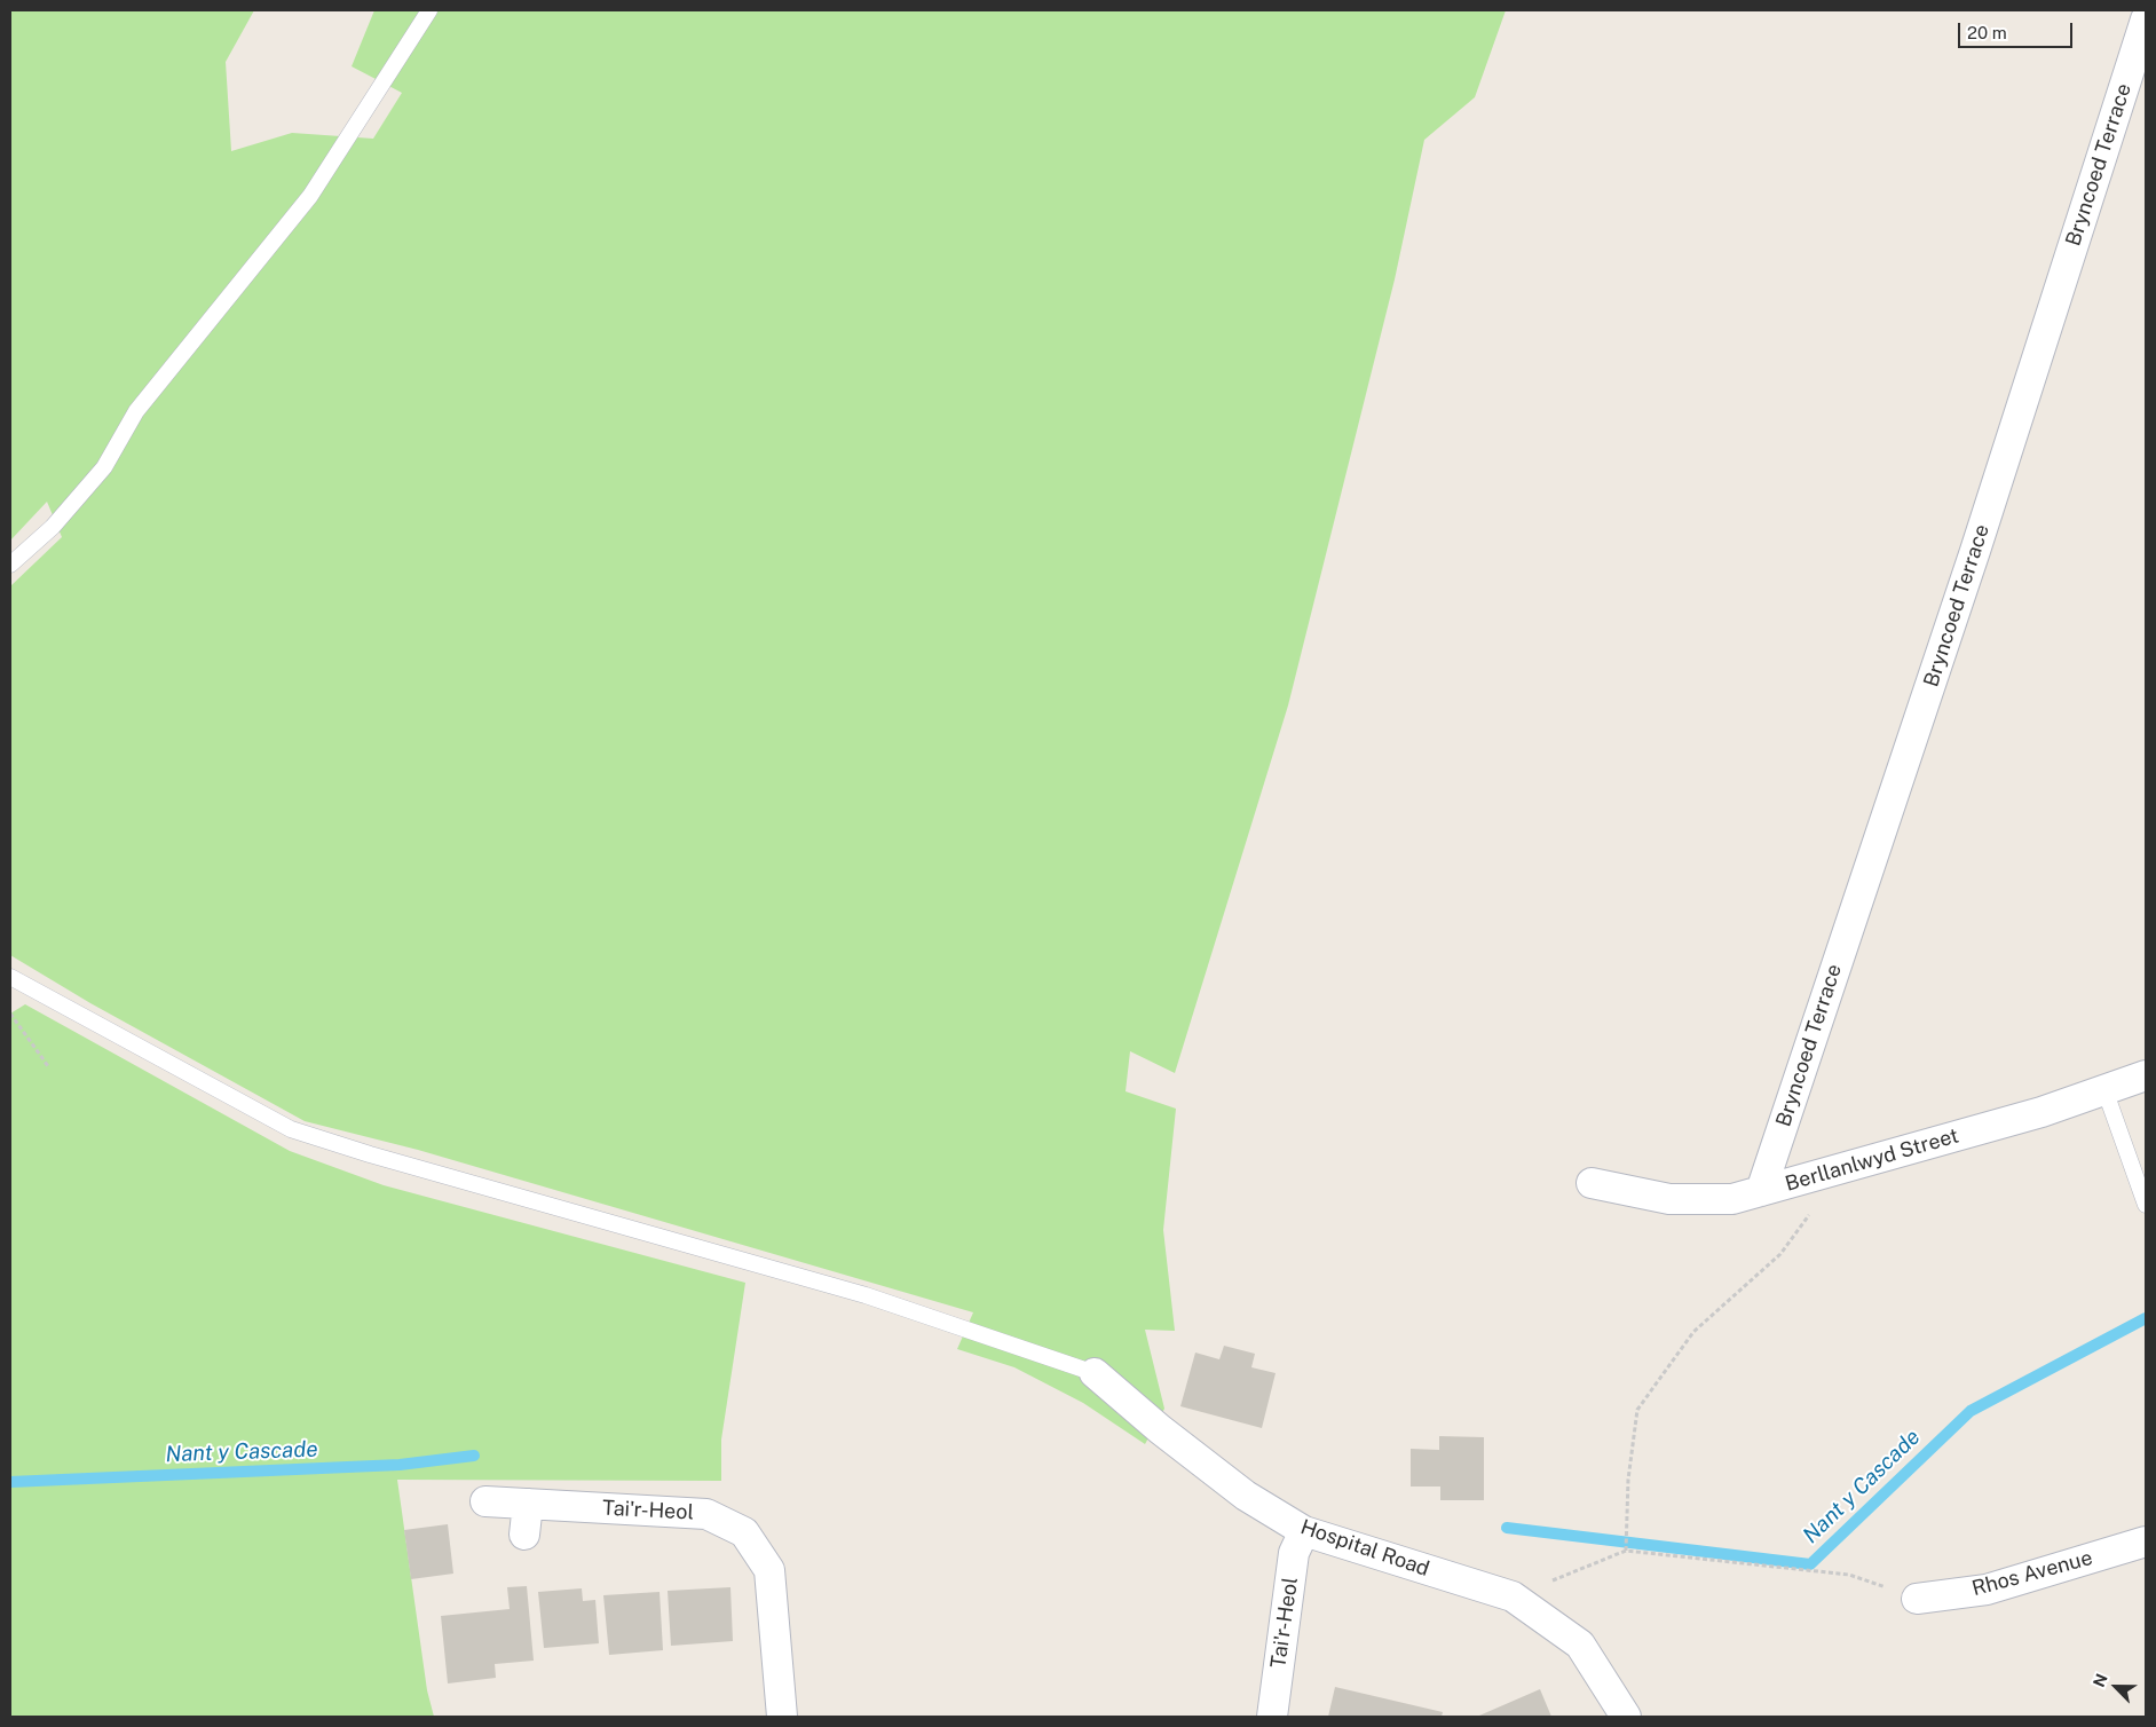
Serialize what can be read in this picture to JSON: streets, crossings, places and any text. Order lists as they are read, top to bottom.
{
  "streets": {
    "street": [
      "Bryncoed Terrace",
      "Berllanlwyd Street",
      "Tai'r-Heol",
      "Hospital Road",
      "Rhos Avenue"
    ]
  },
  "crossings": [
    ["Bryncoed Terrace", "Berllanlwyd Street"],
    ["Tai'r-Heol", "Hospital Road"]
  ],
  "water": ["Nant y Cascade"],
  "scale_bar": "20 m",
  "north": "top left"
}
